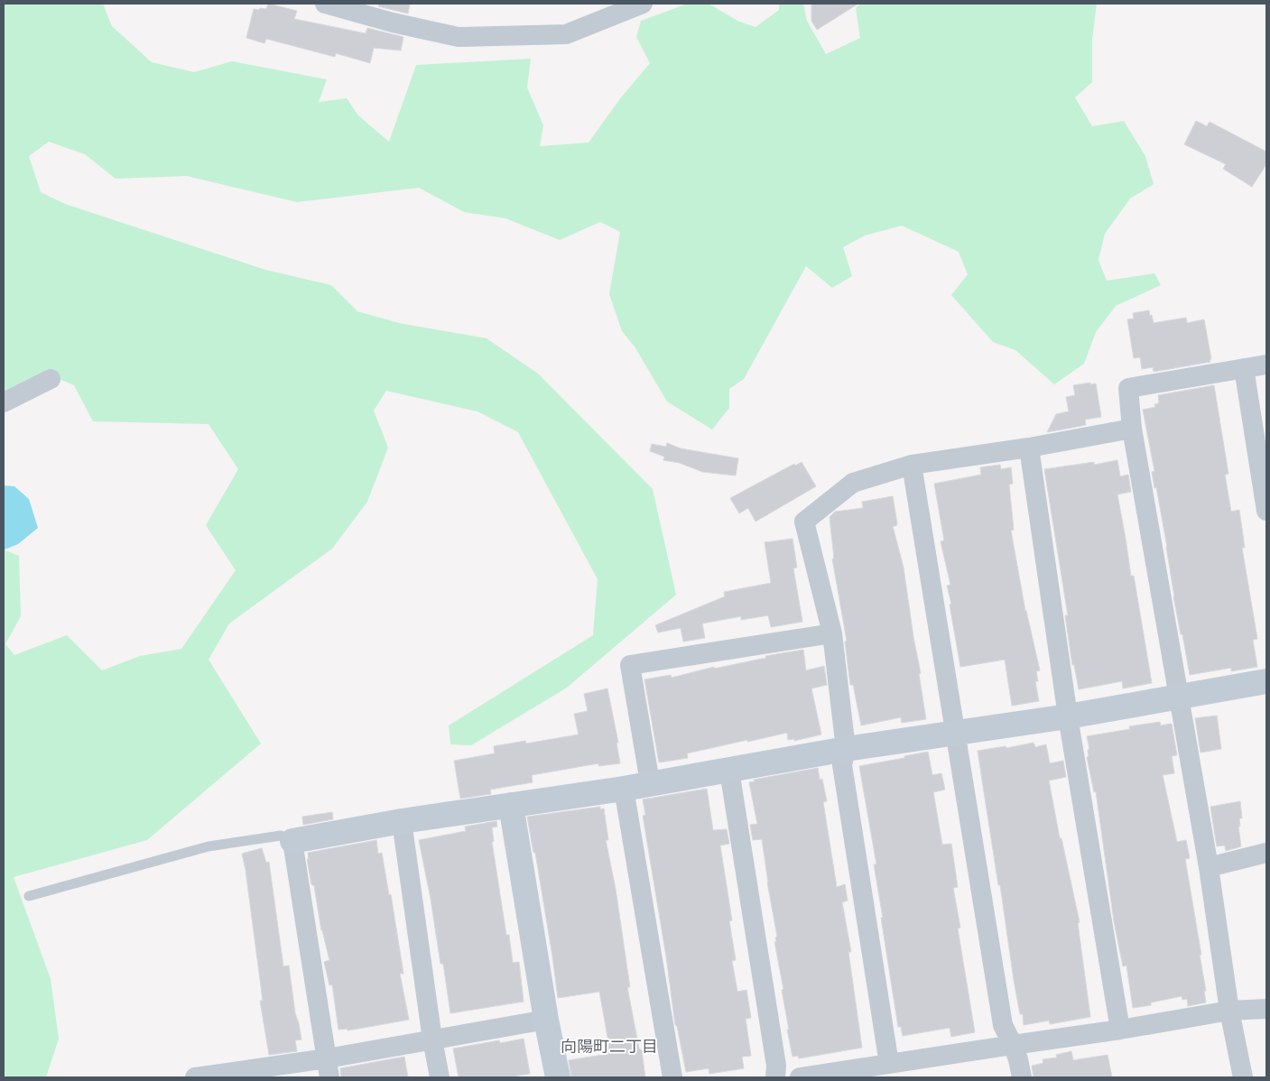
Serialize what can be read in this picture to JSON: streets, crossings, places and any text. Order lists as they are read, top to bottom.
{
  "districts": ["向陽町二丁目"]
}
